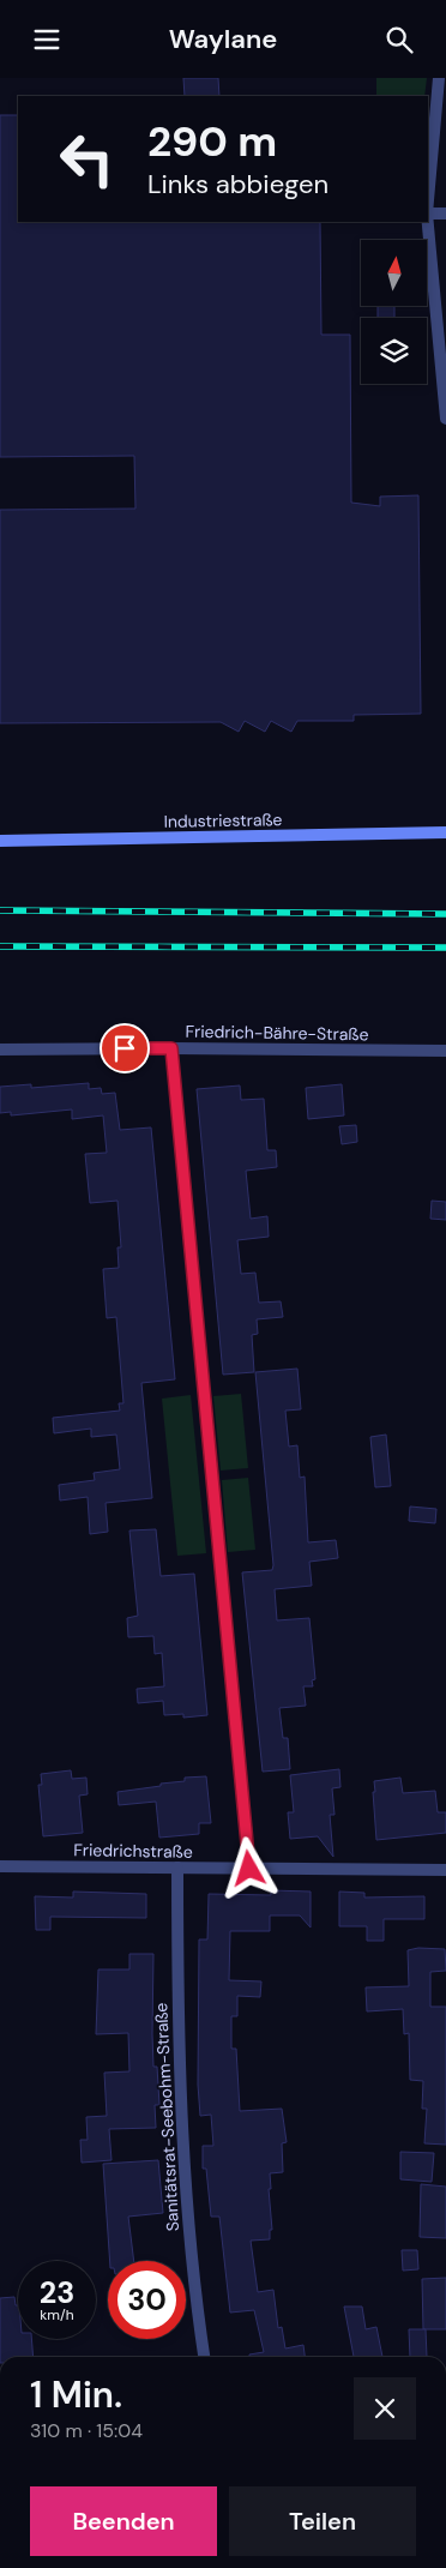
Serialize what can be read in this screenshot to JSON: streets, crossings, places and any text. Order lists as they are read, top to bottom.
{
  "streets": {
    "street": [
      "Industriestraße",
      "Friedrich-Bähre-Straße",
      "Friedrichstraße",
      "Sanitätsrat-Seebohm-Straße"
    ]
  },
  "crossings": [
    ["Friedrichstraße", "Sanitätsrat-Seebohm-Straße"]
  ],
  "north": "top",
  "page": {
    "header": "Waylane",
    "turn": ["290 m", "Links abbiegen"],
    "speed": "23 km/h",
    "limit": "30",
    "heading": ["1 Min.", "310 m · 15:04"],
    "buttons": ["Beenden", "Teilen"]
  }
}
